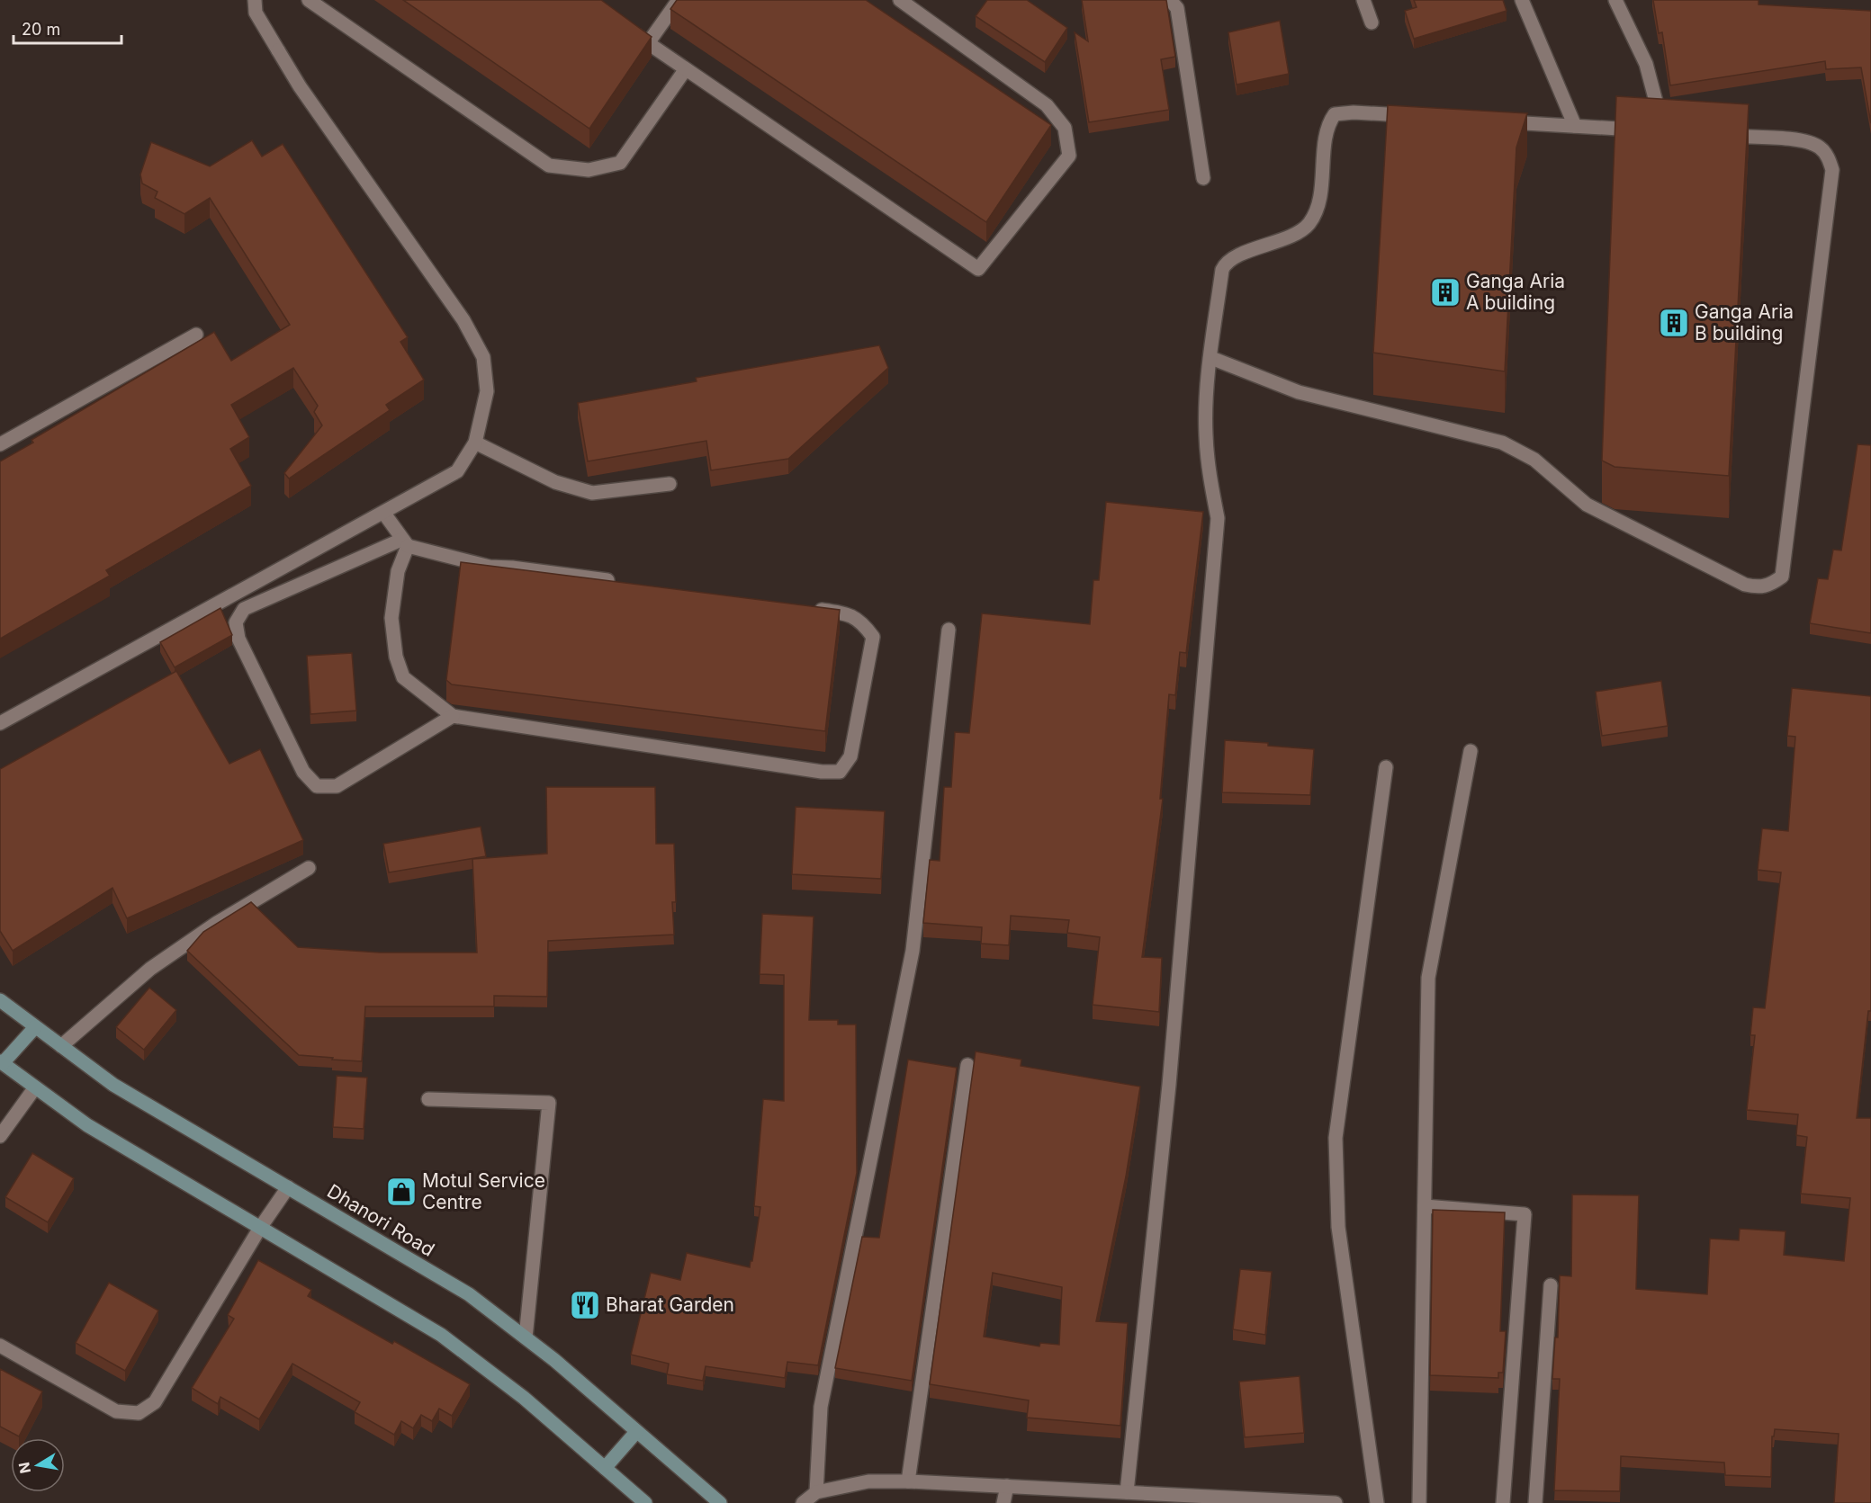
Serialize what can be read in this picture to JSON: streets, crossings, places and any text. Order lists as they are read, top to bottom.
{
  "streets": {
    "main road": ["Dhanori Road"]
  },
  "places": {
    "building": ["Ganga Aria A building", "Ganga Aria B building"],
    "shop": ["Motul Service Centre"],
    "restaurant": ["Bharat Garden"]
  },
  "scale_bar": "20 m",
  "north": "left"
}
